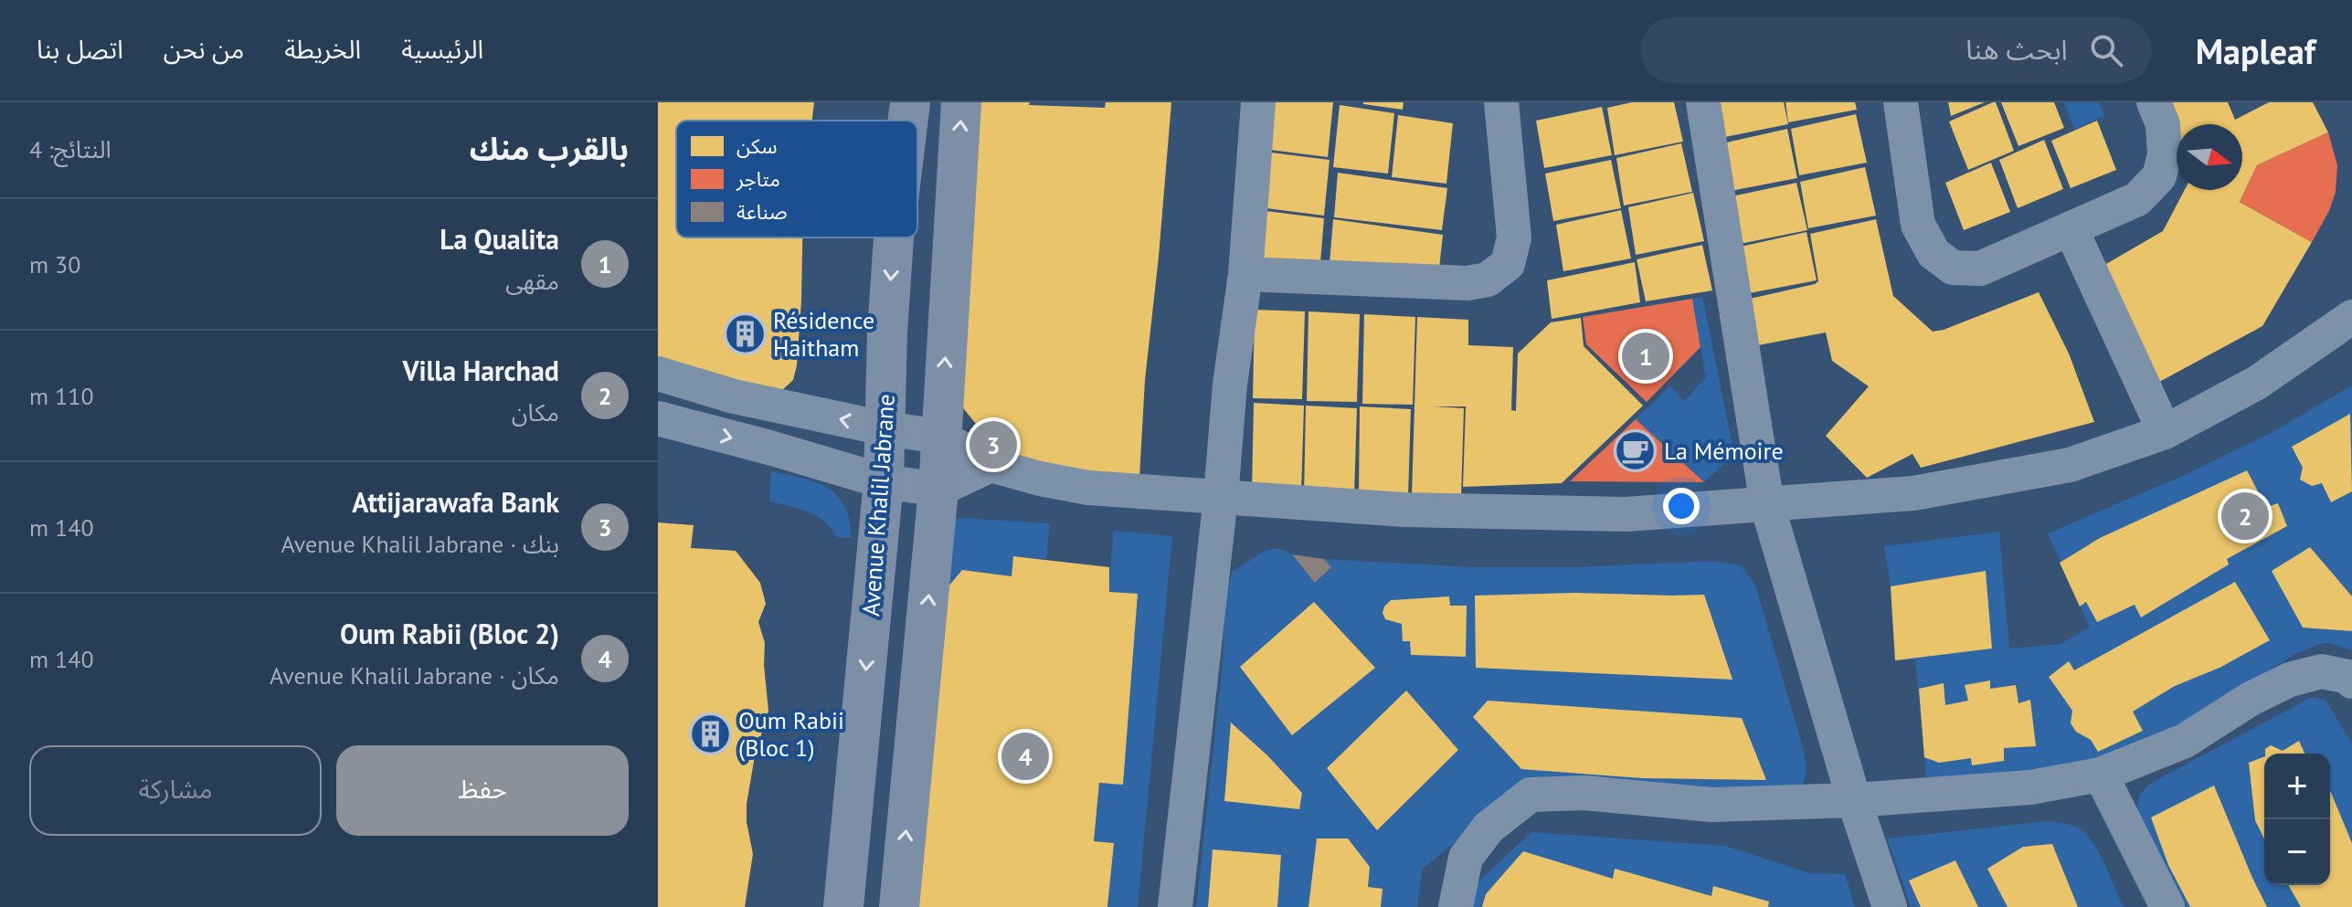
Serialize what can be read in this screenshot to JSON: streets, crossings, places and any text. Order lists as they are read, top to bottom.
{
  "streets": {
    "main road": ["Avenue Khalil Jabrane"]
  },
  "places": {
    "building": ["Résidence Haitham", "Oum Rabii (Bloc 1)"],
    "cafe": ["La Mémoire"]
  },
  "legend": ["سكن", "متاجر", "صناعة"],
  "north": "right",
  "page": {
    "header": "Mapleaf",
    "search": "ابحث هنا",
    "nav": [
      "الرئيسية",
      "الخريطة",
      "من نحن",
      "اتصل بنا"
    ],
    "heading": ["بالقرب منك", "النتائج: 4"],
    "list": [
      {
        "mark": "1",
        "name": "La Qualita",
        "note": "مقهى",
        "value": "30 m"
      },
      {
        "mark": "2",
        "name": "Villa Harchad",
        "note": "مكان",
        "value": "110 m"
      },
      {
        "mark": "3",
        "name": "Attijarawafa Bank",
        "note": "بنك · Avenue Khalil Jabrane",
        "value": "140 m"
      },
      {
        "mark": "4",
        "name": "Oum Rabii (Bloc 2)",
        "note": "مكان · Avenue Khalil Jabrane",
        "value": "140 m"
      }
    ],
    "pins": [
      "1",
      "3",
      "2",
      "4"
    ],
    "buttons": ["حفظ", "مشاركة"],
    "map_buttons": ["+", "−"]
  }
}
